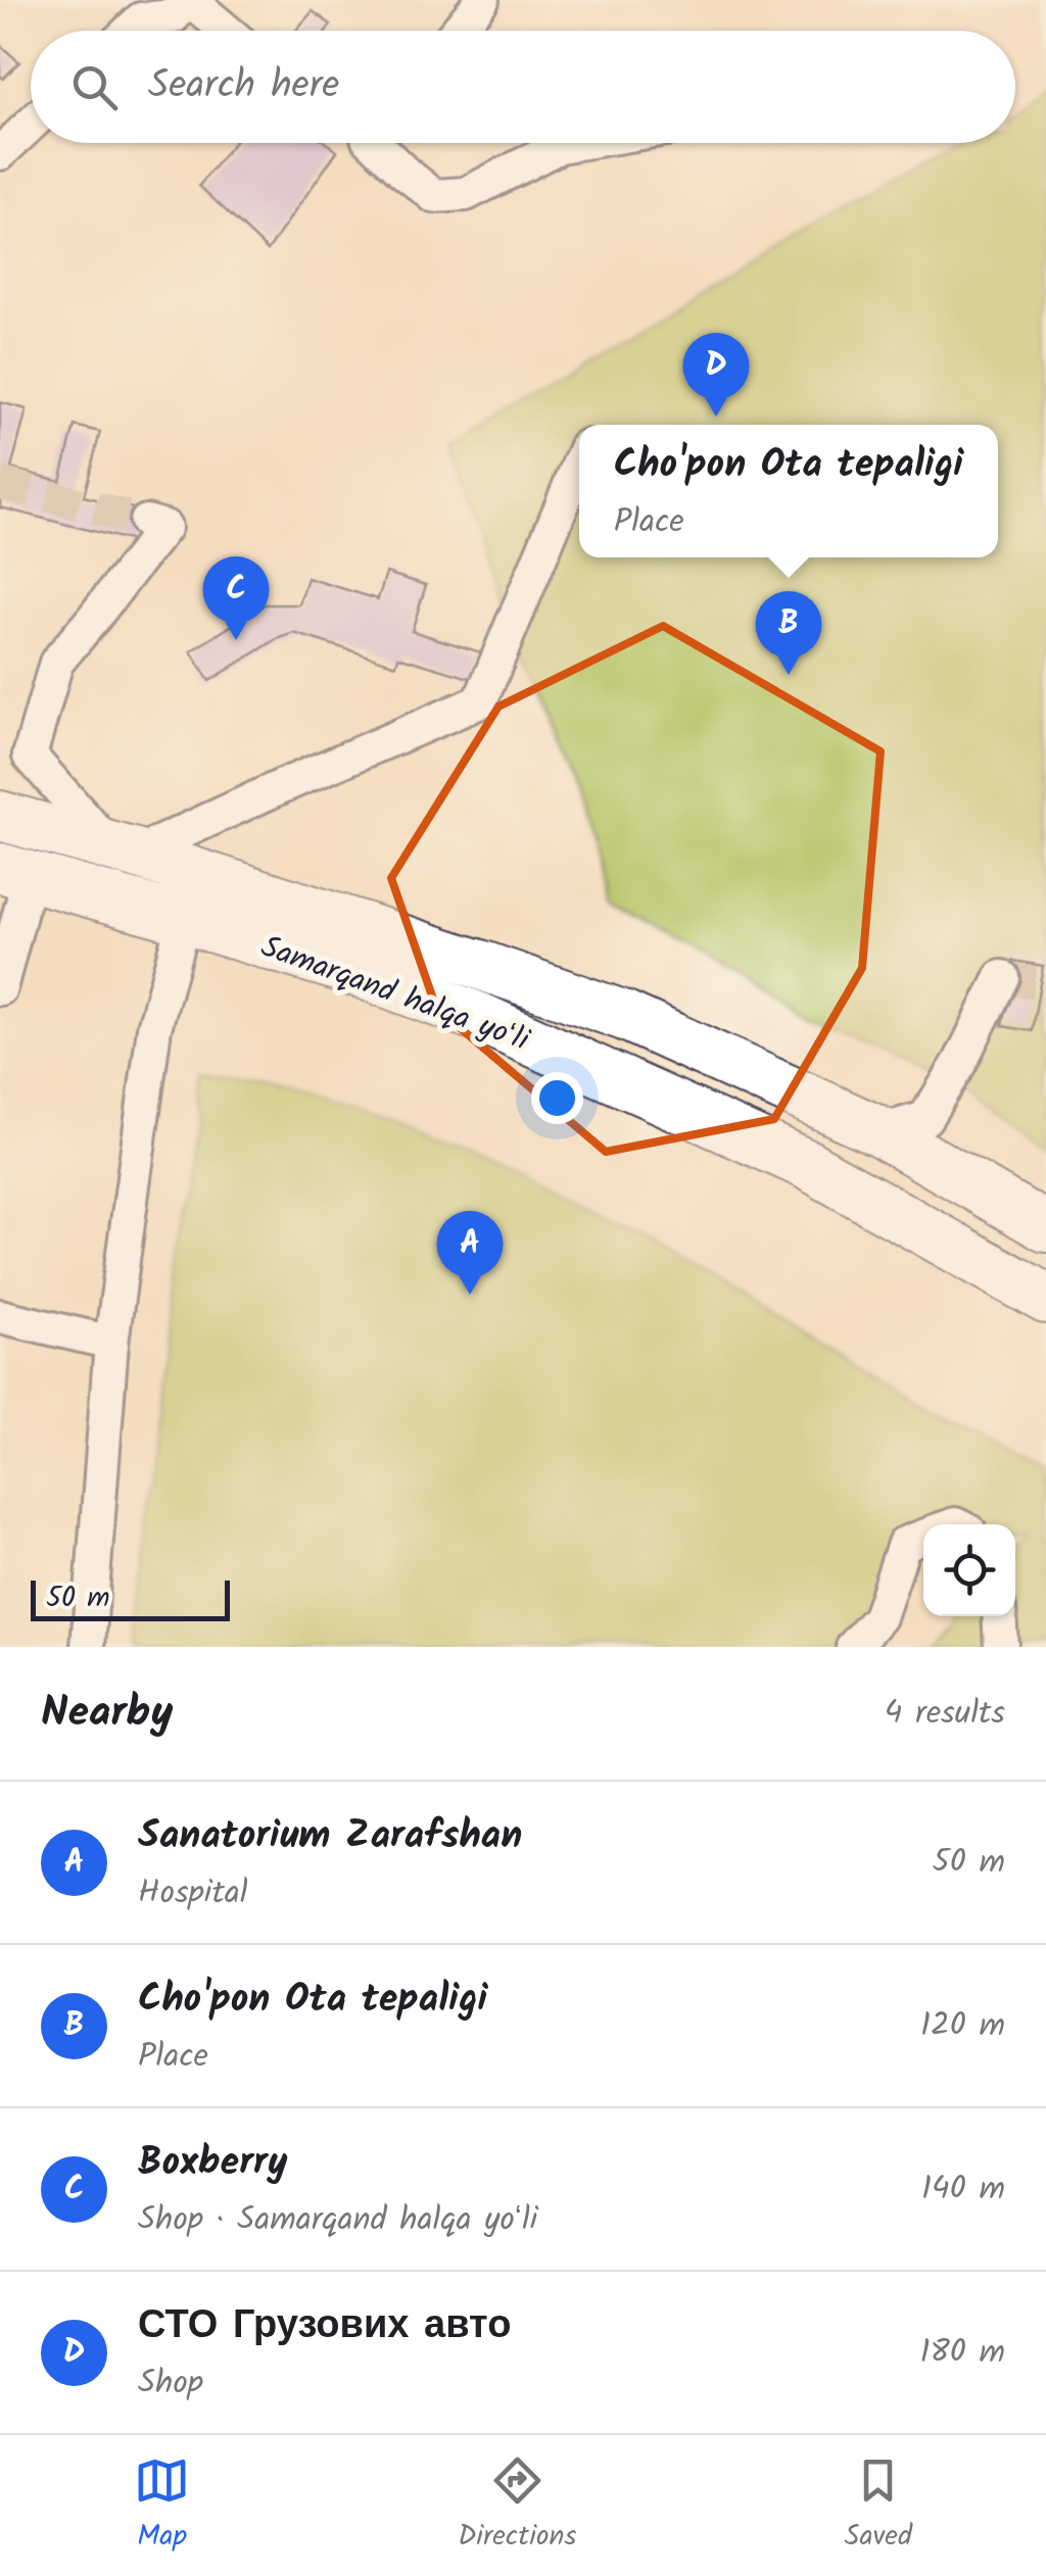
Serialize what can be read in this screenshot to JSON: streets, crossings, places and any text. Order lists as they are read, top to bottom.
{
  "streets": {
    "highway": ["Samarqand halqa yoʻli"]
  },
  "scale_bar": "50 m",
  "page": {
    "search": "Search here",
    "pins": [
      "D",
      "C",
      "B",
      "A"
    ],
    "popup": ["Cho'pon Ota tepaligi", "Place"],
    "scale": "50 m",
    "heading": ["Nearby", "4 results"],
    "list": [
      {
        "mark": "A",
        "name": "Sanatorium Zarafshan",
        "note": "Hospital",
        "value": "50 m"
      },
      {
        "mark": "B",
        "name": "Cho'pon Ota tepaligi",
        "note": "Place",
        "value": "120 m"
      },
      {
        "mark": "C",
        "name": "Boxberry",
        "note": "Shop · Samarqand halqa yoʻli",
        "value": "140 m"
      },
      {
        "mark": "D",
        "name": "СТО Грузових авто",
        "note": "Shop",
        "value": "180 m"
      }
    ],
    "nav": ["Map", "Directions", "Saved"]
  }
}
